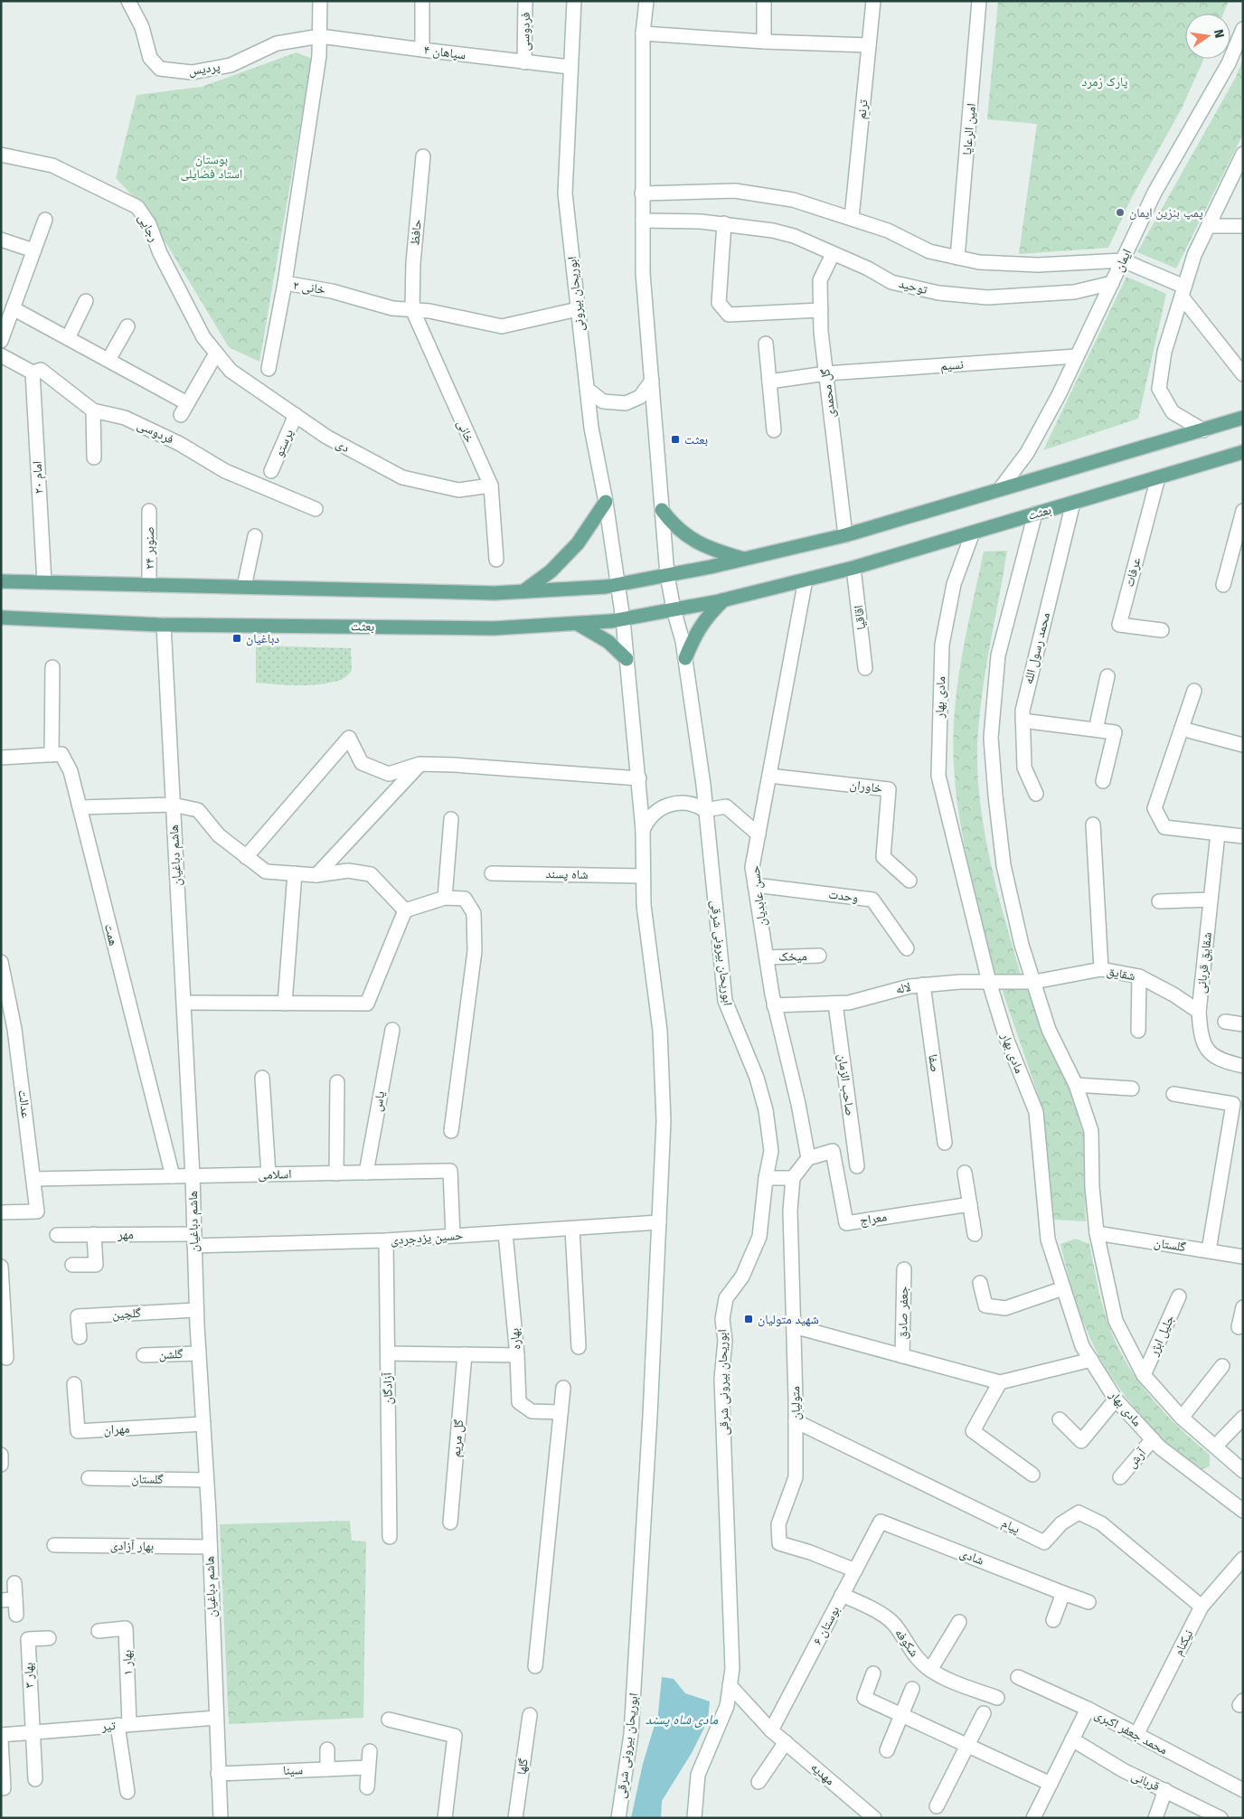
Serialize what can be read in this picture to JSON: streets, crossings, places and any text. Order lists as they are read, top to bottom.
{
  "streets": {
    "main road": ["بعثت"],
    "street": [
      "فردوسی",
      "سپاهان ۴",
      "پردیس",
      "ترنم",
      "امین الرعایا",
      "رجایی",
      "حافظ",
      "ایمان",
      "توحید",
      "خانی ۲",
      "ابوریحان بیرونی",
      "نسیم",
      "گل محمدی",
      "خانی",
      "پرستو",
      "دی",
      "امام ۲۰",
      "صنوبر ۲۴",
      "عرفات",
      "اقاقیا",
      "محمد رسول الله",
      "مادی بهار",
      "خاوران",
      "هاشم دباغیان",
      "شاه پسند",
      "حسن عابدیان",
      "وحدت",
      "همت",
      "ابوریحان بیرونی شرقی",
      "میخک",
      "شقایق قربانی",
      "شقایق",
      "لاله",
      "صفا",
      "صاحب الزمان",
      "یاس",
      "عدالت",
      "اسلامی",
      "معراج",
      "مهر",
      "حسین یزدجردی",
      "گلستان",
      "جعفر صادق",
      "گلچین",
      "جلیل ابژر",
      "بهاره",
      "گلشن",
      "آزادگان",
      "متولیان",
      "مهران",
      "گل مریم",
      "آرش",
      "پیام",
      "بهار آزادی",
      "شادی",
      "بوستان ۶",
      "شکوفه",
      "نیکنام",
      "بهار ۱",
      "بهار ۳",
      "تیر",
      "محمد جعفر اکبری",
      "گلها",
      "سینا",
      "مهدیه",
      "قربانی"
    ]
  },
  "crossings": [
    ["فردوسی", "سپاهان ۴"],
    ["فردوسی", "امام ۲۰"],
    ["سپاهان ۴", "پردیس"],
    ["سپاهان ۴", "خانی ۲"],
    ["سپاهان ۴", "ابوریحان بیرونی"],
    ["پردیس", "خانی ۲"],
    ["رجایی", "دی"],
    ["حافظ", "خانی ۲"],
    ["حافظ", "خانی"],
    ["ایمان", "توحید"],
    ["ایمان", "نسیم"],
    ["توحید", "گل محمدی"],
    ["خانی ۲", "ابوریحان بیرونی"],
    ["خانی ۲", "خانی"],
    ["ابوریحان بیرونی", "بعثت"],
    ["ابوریحان بیرونی", "ابوریحان بیرونی شرقی"],
    ["نسیم", "گل محمدی"],
    ["خانی", "دی"],
    ["پرستو", "دی"],
    ["بعثت", "عرفات"],
    ["بعثت", "اقاقیا"],
    ["بعثت", "محمد رسول الله"],
    ["بعثت", "مادی بهار"],
    ["بعثت", "هاشم دباغیان"],
    ["بعثت", "حسن عابدیان"],
    ["بعثت", "ابوریحان بیرونی شرقی"],
    ["مادی بهار", "لاله"],
    ["مادی بهار", "آرش"],
    ["خاوران", "حسن عابدیان"],
    ["هاشم دباغیان", "اسلامی"],
    ["هاشم دباغیان", "مهر"],
    ["هاشم دباغیان", "حسین یزدجردی"],
    ["هاشم دباغیان", "گلستان"],
    ["هاشم دباغیان", "گلچین"],
    ["هاشم دباغیان", "گلشن"],
    ["هاشم دباغیان", "مهران"],
    ["هاشم دباغیان", "بهار آزادی"],
    ["هاشم دباغیان", "تیر"],
    ["هاشم دباغیان", "سینا"],
    ["شاه پسند", "ابوریحان بیرونی شرقی"],
    ["حسن عابدیان", "وحدت"],
    ["حسن عابدیان", "میخک"],
    ["حسن عابدیان", "لاله"],
    ["حسن عابدیان", "معراج"],
    ["همت", "اسلامی"],
    ["ابوریحان بیرونی شرقی", "حسین یزدجردی"],
    ["ابوریحان بیرونی شرقی", "مهدیه"],
    ["شقایق قربانی", "شقایق"],
    ["شقایق", "لاله"],
    ["لاله", "صفا"],
    ["لاله", "صاحب الزمان"],
    ["یاس", "اسلامی"],
    ["عدالت", "اسلامی"],
    ["اسلامی", "حسین یزدجردی"],
    ["مهر", "حسین یزدجردی"],
    ["حسین یزدجردی", "بهاره"],
    ["حسین یزدجردی", "آزادگان"],
    ["متولیان", "پیام"],
    ["متولیان", "بوستان ۶"],
    ["پیام", "نیکنام"],
    ["شادی", "بوستان ۶"],
    ["بوستان ۶", "شکوفه"],
    ["بوستان ۶", "مهدیه"],
    ["نیکنام", "محمد جعفر اکبری"],
    ["بهار ۱", "تیر"],
    ["بهار ۳", "تیر"]
  ],
  "water": ["مادی شاه پسند"],
  "parks": ["پارک زمرد", "بوستان استاد فضایلی"],
  "places": {
    "other": ["پمپ بنزین ایمان"],
    "transit": ["بعثت", "دباغیان", "شهید متولیان"]
  },
  "north": "right"
}
